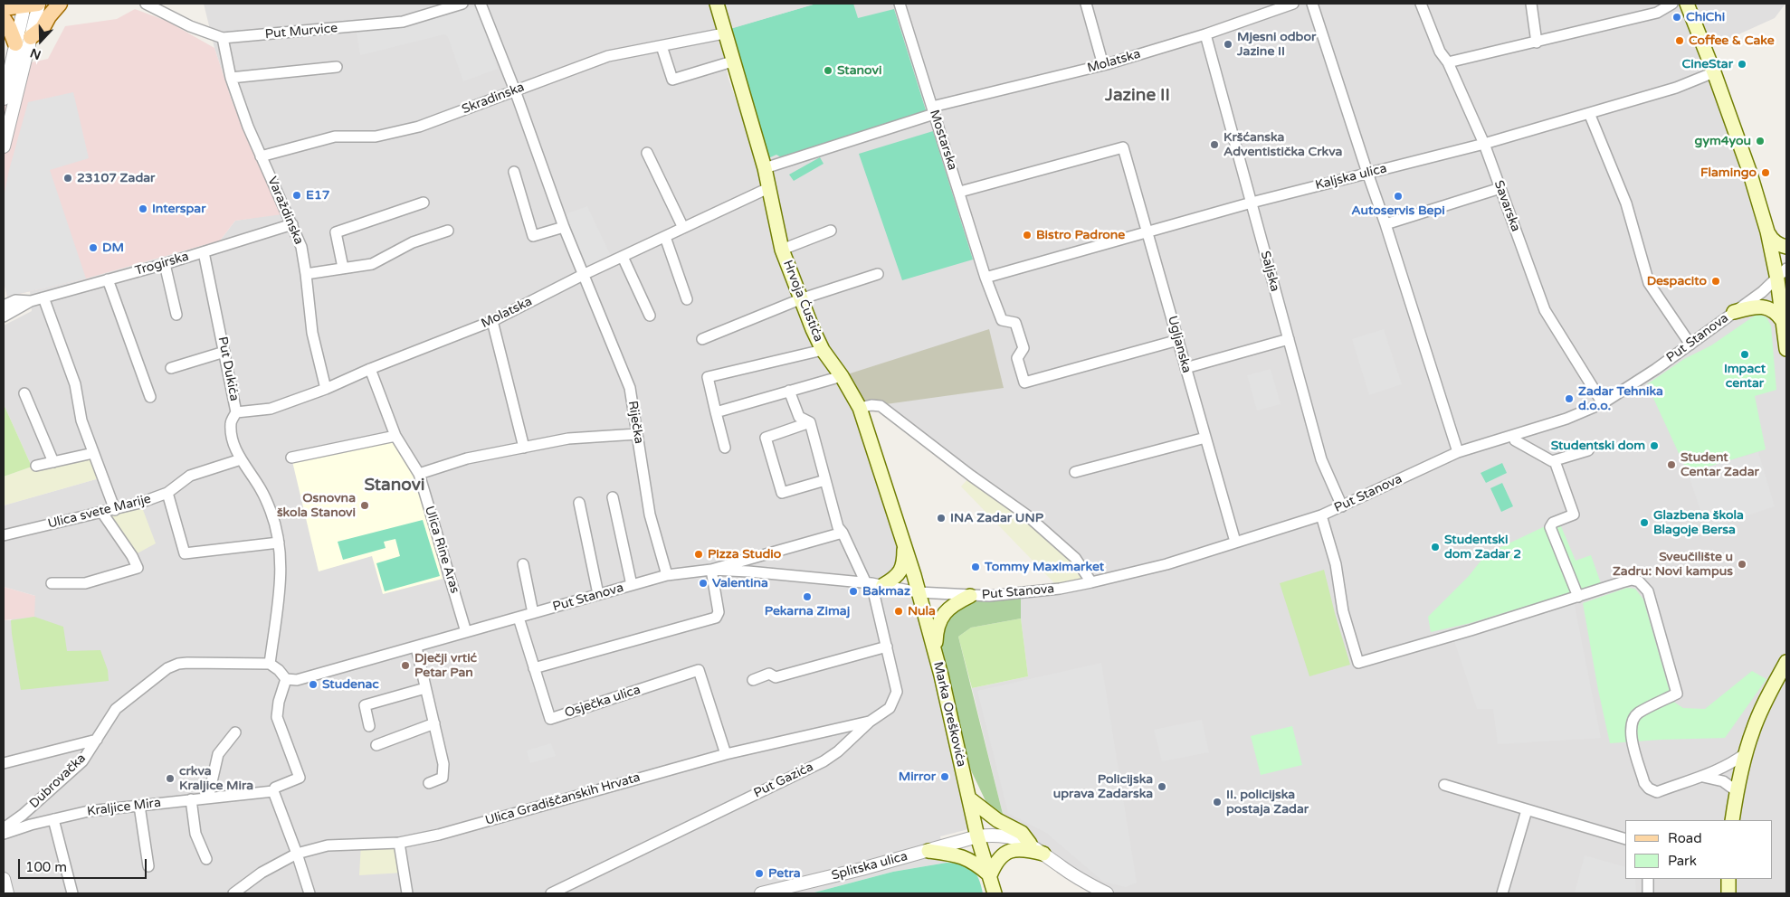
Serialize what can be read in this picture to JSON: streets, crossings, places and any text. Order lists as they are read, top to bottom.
{
  "streets": {
    "main road": ["Hrvoja Ćustića", "Marka Oreškovića"],
    "street": [
      "Put Murvice",
      "Molatska",
      "Skradinska",
      "Mostarska",
      "Kaljska ulica",
      "Savarska",
      "Varaždinska",
      "Trogirska",
      "Saljska",
      "Put Stanova",
      "Ugljanska",
      "Put Dukića",
      "Riječka",
      "Ulica svete Marije",
      "Ulica Rine Aras",
      "Osječka ulica",
      "Put Gazića",
      "Dubrovačka",
      "Ulica Gradiščanskih Hrvata",
      "Kraljice Mira",
      "Splitska ulica"
    ]
  },
  "crossings": [
    ["Put Murvice", "Varaždinska"],
    ["Molatska", "Mostarska"],
    ["Molatska", "Varaždinska"],
    ["Molatska", "Saljska"],
    ["Molatska", "Hrvoja Ćustića"],
    ["Molatska", "Put Dukića"],
    ["Molatska", "Riječka"],
    ["Molatska", "Ulica Rine Aras"],
    ["Skradinska", "Varaždinska"],
    ["Skradinska", "Hrvoja Ćustića"],
    ["Skradinska", "Riječka"],
    ["Mostarska", "Kaljska ulica"],
    ["Mostarska", "Ugljanska"],
    ["Kaljska ulica", "Savarska"],
    ["Kaljska ulica", "Saljska"],
    ["Kaljska ulica", "Ugljanska"],
    ["Savarska", "Put Stanova"],
    ["Varaždinska", "Trogirska"],
    ["Trogirska", "Put Dukića"],
    ["Saljska", "Put Stanova"],
    ["Put Stanova", "Ugljanska"],
    ["Put Stanova", "Riječka"],
    ["Put Stanova", "Ulica Rine Aras"],
    ["Put Stanova", "Osječka ulica"],
    ["Put Stanova", "Marka Oreškovića"],
    ["Put Stanova", "Put Gazića"],
    ["Put Dukića", "Ulica svete Marije"],
    ["Put Dukića", "Dubrovačka"],
    ["Osječka ulica", "Ulica Gradiščanskih Hrvata"],
    ["Marka Oreškovića", "Splitska ulica"],
    ["Put Gazića", "Ulica Gradiščanskih Hrvata"]
  ],
  "districts": ["Jazine II", "Stanovi"],
  "places": [
    "ChiChi",
    "Coffee & Cake",
    "Mjesni odbor Jazine II",
    "CineStar",
    "Stanovi",
    "gym4you",
    "Kršćanska Adventistička Crkva",
    "Flamingo",
    "23107 Zadar",
    "E17",
    "Autoservis Bepi",
    "Interspar",
    "Bistro Padrone",
    "DM",
    "Despacito",
    "Impact centar",
    "Zadar Tehnika d.o.o.",
    "Studentski dom",
    "Student Centar Zadar",
    "Osnovna škola Stanovi",
    "INA Zadar UNP",
    "Glazbena škola Blagoje Bersa",
    "Studentski dom Zadar 2",
    "Pizza Studio",
    "Sveučilište u Zadru: Novi kampus",
    "Tommy Maximarket",
    "Valentina",
    "Bakmaz",
    "Pekarna Zimaj",
    "Nula",
    "Dječji vrtić Petar Pan",
    "Studenac",
    "Mirror",
    "crkva Kraljice Mira",
    "Policijska uprava Zadarska",
    "II. policijska postaja Zadar",
    "Petra"
  ],
  "legend": ["Road", "Park"],
  "scale_bar": "100 m",
  "north": "bottom"
}
